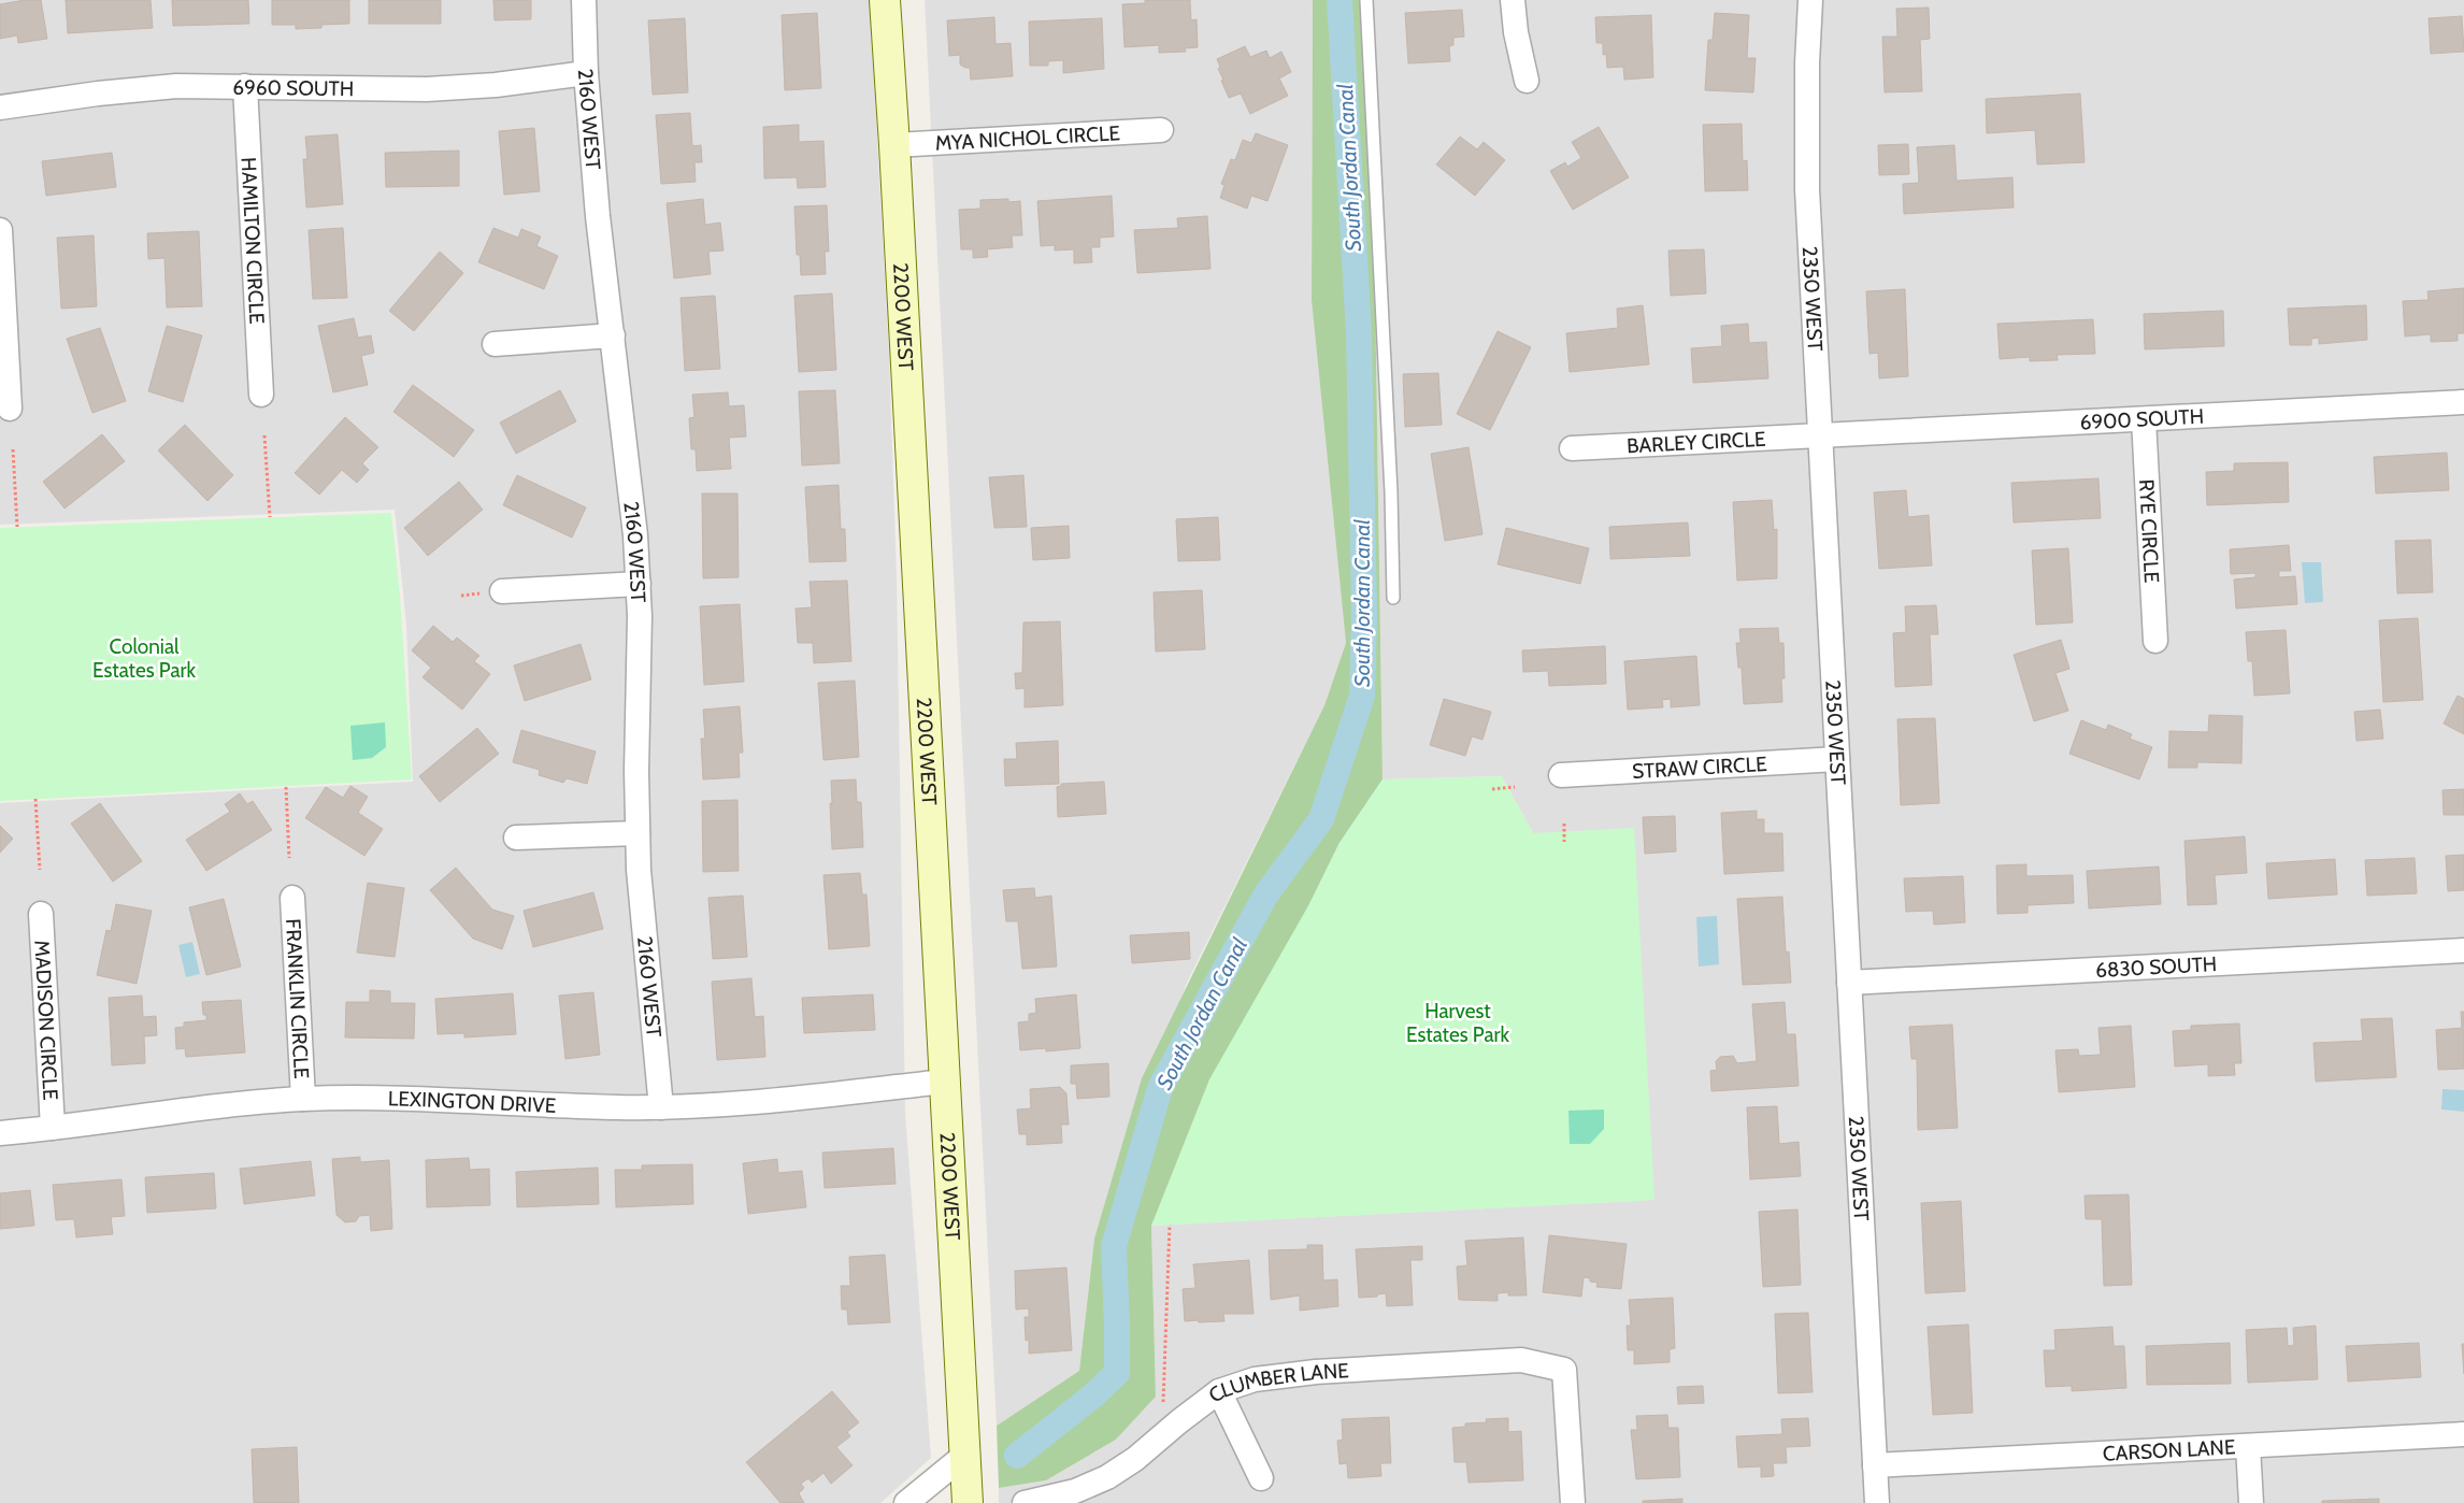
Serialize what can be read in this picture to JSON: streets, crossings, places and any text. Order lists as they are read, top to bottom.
{
  "streets": {
    "street": [
      "6960 SOUTH",
      "2160 WEST",
      "MYA NICHOL CIRCLE",
      "HAMILTON CIRCLE",
      "2350 WEST",
      "2200 WEST",
      "6900 SOUTH",
      "BARLEY CIRCLE",
      "RYE CIRCLE",
      "STRAW CIRCLE",
      "6830 SOUTH",
      "FRANKLIN CIRCLE",
      "MADISON CIRCLE",
      "LEXINGTON DRIVE",
      "CLUMBER LANE",
      "CARSON LANE"
    ]
  },
  "crossings": [
    ["6960 SOUTH", "2160 WEST"],
    ["6960 SOUTH", "HAMILTON CIRCLE"],
    ["2160 WEST", "LEXINGTON DRIVE"],
    ["MYA NICHOL CIRCLE", "2200 WEST"],
    ["2350 WEST", "6900 SOUTH"],
    ["2350 WEST", "BARLEY CIRCLE"],
    ["2350 WEST", "STRAW CIRCLE"],
    ["2350 WEST", "6830 SOUTH"],
    ["2350 WEST", "CARSON LANE"],
    ["2200 WEST", "LEXINGTON DRIVE"],
    ["6900 SOUTH", "BARLEY CIRCLE"],
    ["6900 SOUTH", "RYE CIRCLE"],
    ["FRANKLIN CIRCLE", "LEXINGTON DRIVE"],
    ["MADISON CIRCLE", "LEXINGTON DRIVE"]
  ],
  "water": ["South Jordan Canal"],
  "parks": ["Colonial Estates Park", "Harvest Estates Park"]
}
